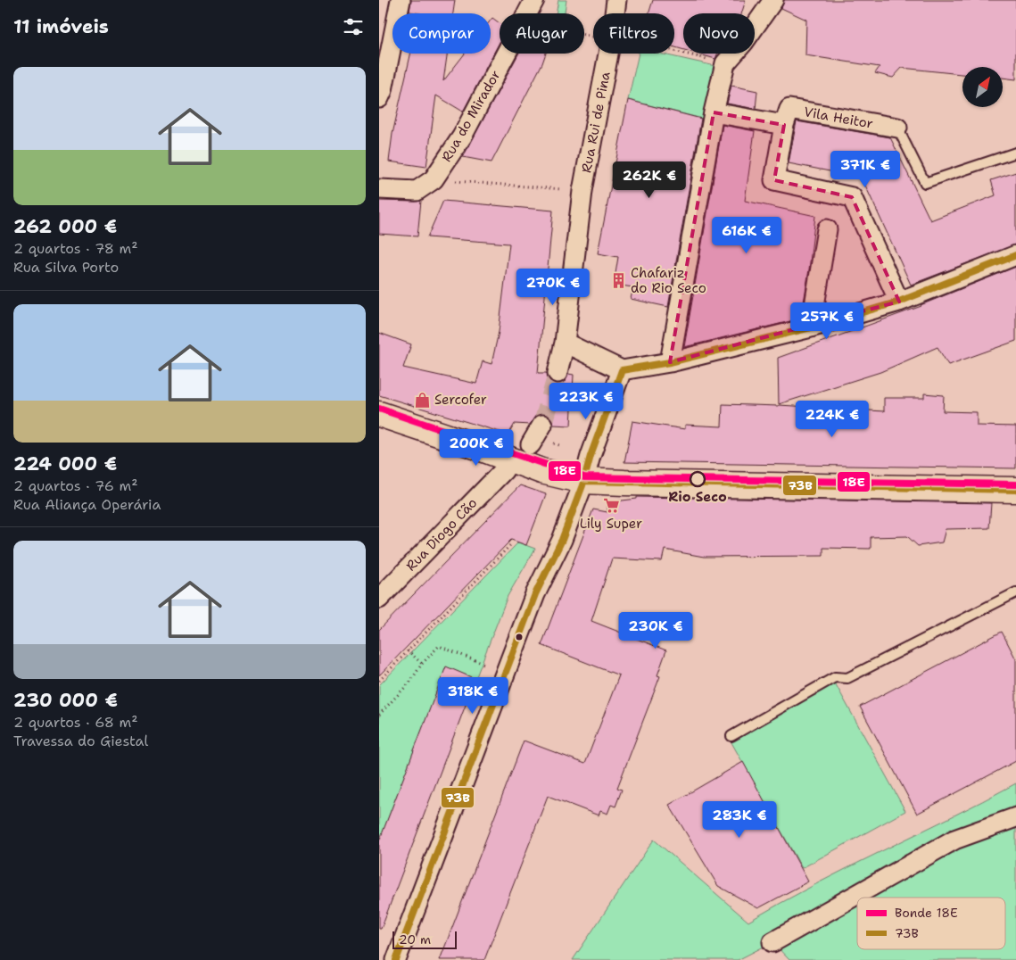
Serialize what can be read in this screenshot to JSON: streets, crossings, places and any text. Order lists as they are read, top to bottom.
{
  "streets": {
    "street": [
      "Rua do Mirador",
      "Vila Heitor",
      "Rua Rui de Pina",
      "Rua Diogo Cão"
    ]
  },
  "places": {
    "building": ["Chafariz do Rio Seco"],
    "shop": ["Sercofer"],
    "other": ["Rio Seco"],
    "supermarket": ["Lily Super"]
  },
  "lines": ["transit line 73B", "tram line 18E"],
  "legend": ["Bonde 18E", "73B"],
  "scale_bar": "20 m",
  "north": "top right",
  "page": {
    "heading": "11 imóveis",
    "chip": [
      "Comprar",
      "Alugar",
      "Filtros",
      "Novo"
    ],
    "list": [
      {
        "name": "262 000 €",
        "note": "2 quartos · 78 m² · Rua Silva Porto"
      },
      {
        "name": "224 000 €",
        "note": "2 quartos · 76 m² · Rua Aliança Operária"
      },
      {
        "name": "230 000 €",
        "note": "2 quartos · 68 m² · Travessa do Giestal"
      }
    ],
    "price": [
      "371K €",
      "262K €",
      "616K €",
      "270K €",
      "257K €",
      "223K €",
      "224K €",
      "200K €",
      "230K €",
      "318K €",
      "283K €"
    ],
    "scale": "20 m"
  }
}
